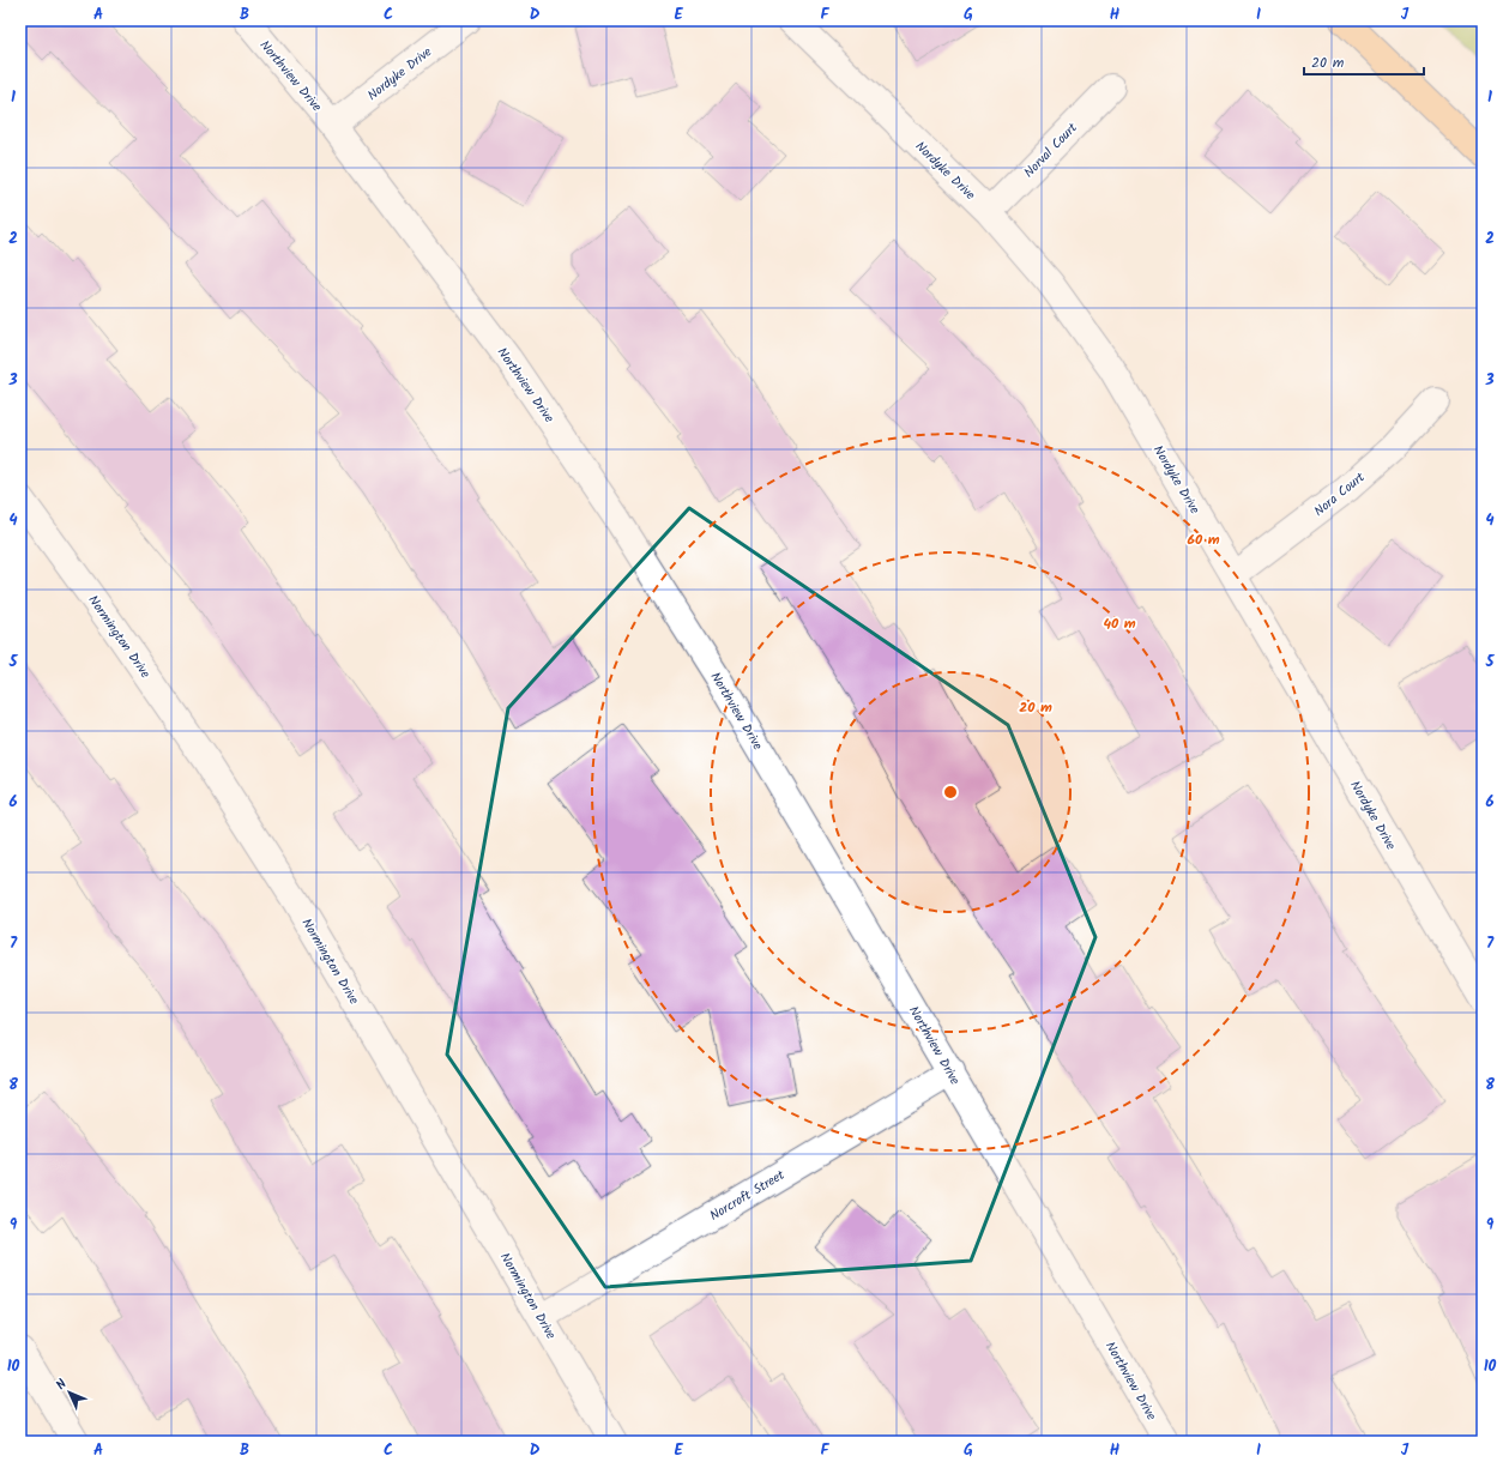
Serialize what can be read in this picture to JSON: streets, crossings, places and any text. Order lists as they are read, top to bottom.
{
  "streets": {
    "street": [
      "Nordyke Drive",
      "Northview Drive",
      "Norval Court",
      "Nora Court",
      "Normington Drive",
      "Norcroft Street"
    ]
  },
  "crossings": [
    ["Nordyke Drive", "Northview Drive"],
    ["Nordyke Drive", "Norval Court"],
    ["Nordyke Drive", "Nora Court"],
    ["Northview Drive", "Norcroft Street"],
    ["Normington Drive", "Norcroft Street"]
  ],
  "scale_bar": "20 m",
  "north": "top left",
  "grid": {
    "columns": [
      "A",
      "B",
      "C",
      "D",
      "E",
      "F",
      "G",
      "H",
      "I",
      "J"
    ],
    "rows": [
      "1",
      "2",
      "3",
      "4",
      "5",
      "6",
      "7",
      "8",
      "9",
      "10"
    ]
  },
  "rings": ["60 m", "40 m", "20 m"]
}
